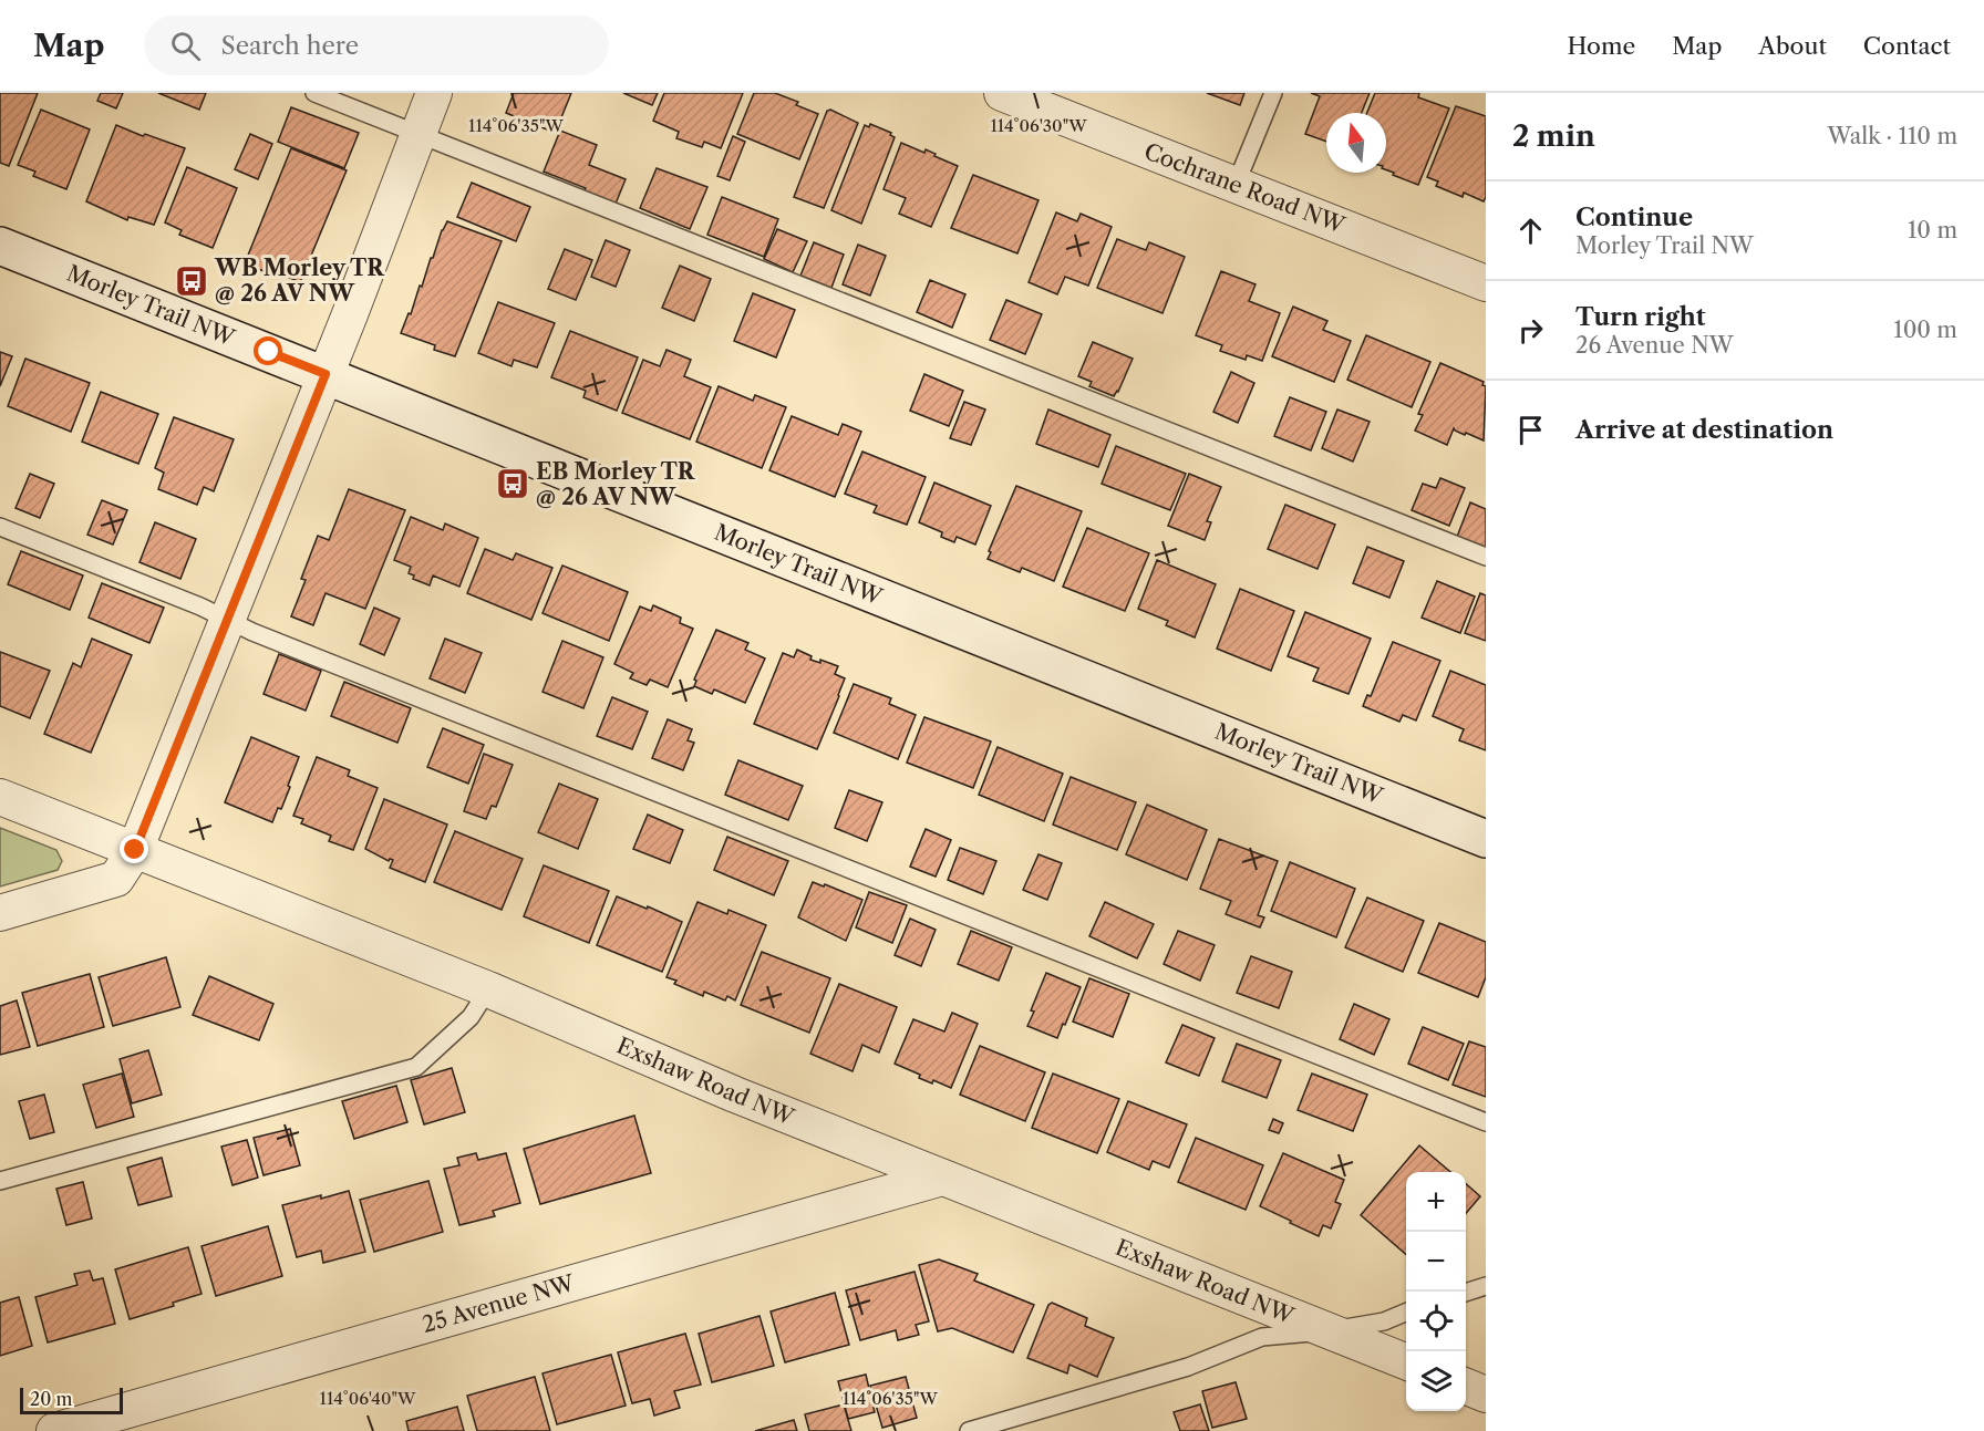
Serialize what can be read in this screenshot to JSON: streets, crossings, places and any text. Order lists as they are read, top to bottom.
{
  "streets": {
    "street": [
      "Cochrane Road NW",
      "Morley Trail NW",
      "Exshaw Road NW",
      "25 Avenue NW"
    ]
  },
  "crossings": [
    ["Exshaw Road NW", "25 Avenue NW"]
  ],
  "places": {
    "bus stop": ["WB Morley TR @ 26 AV NW", "EB Morley TR @ 26 AV NW"]
  },
  "scale_bar": "20 m",
  "north": "top",
  "page": {
    "header": "Map",
    "search": "Search here",
    "nav": [
      "Home",
      "Map",
      "About",
      "Contact"
    ],
    "heading": ["2 min", "Walk · 110 m"],
    "list": [
      ["Continue", "Morley Trail NW", "10 m"],
      ["Turn right", "26 Avenue NW", "100 m"],
      "Arrive at destination"
    ],
    "map_buttons": ["+", "−"],
    "scale": "20 m"
  },
  "coordinates": ["114°06'35\"W", "114°06'30\"W", "114°06'40\"W"]
}
